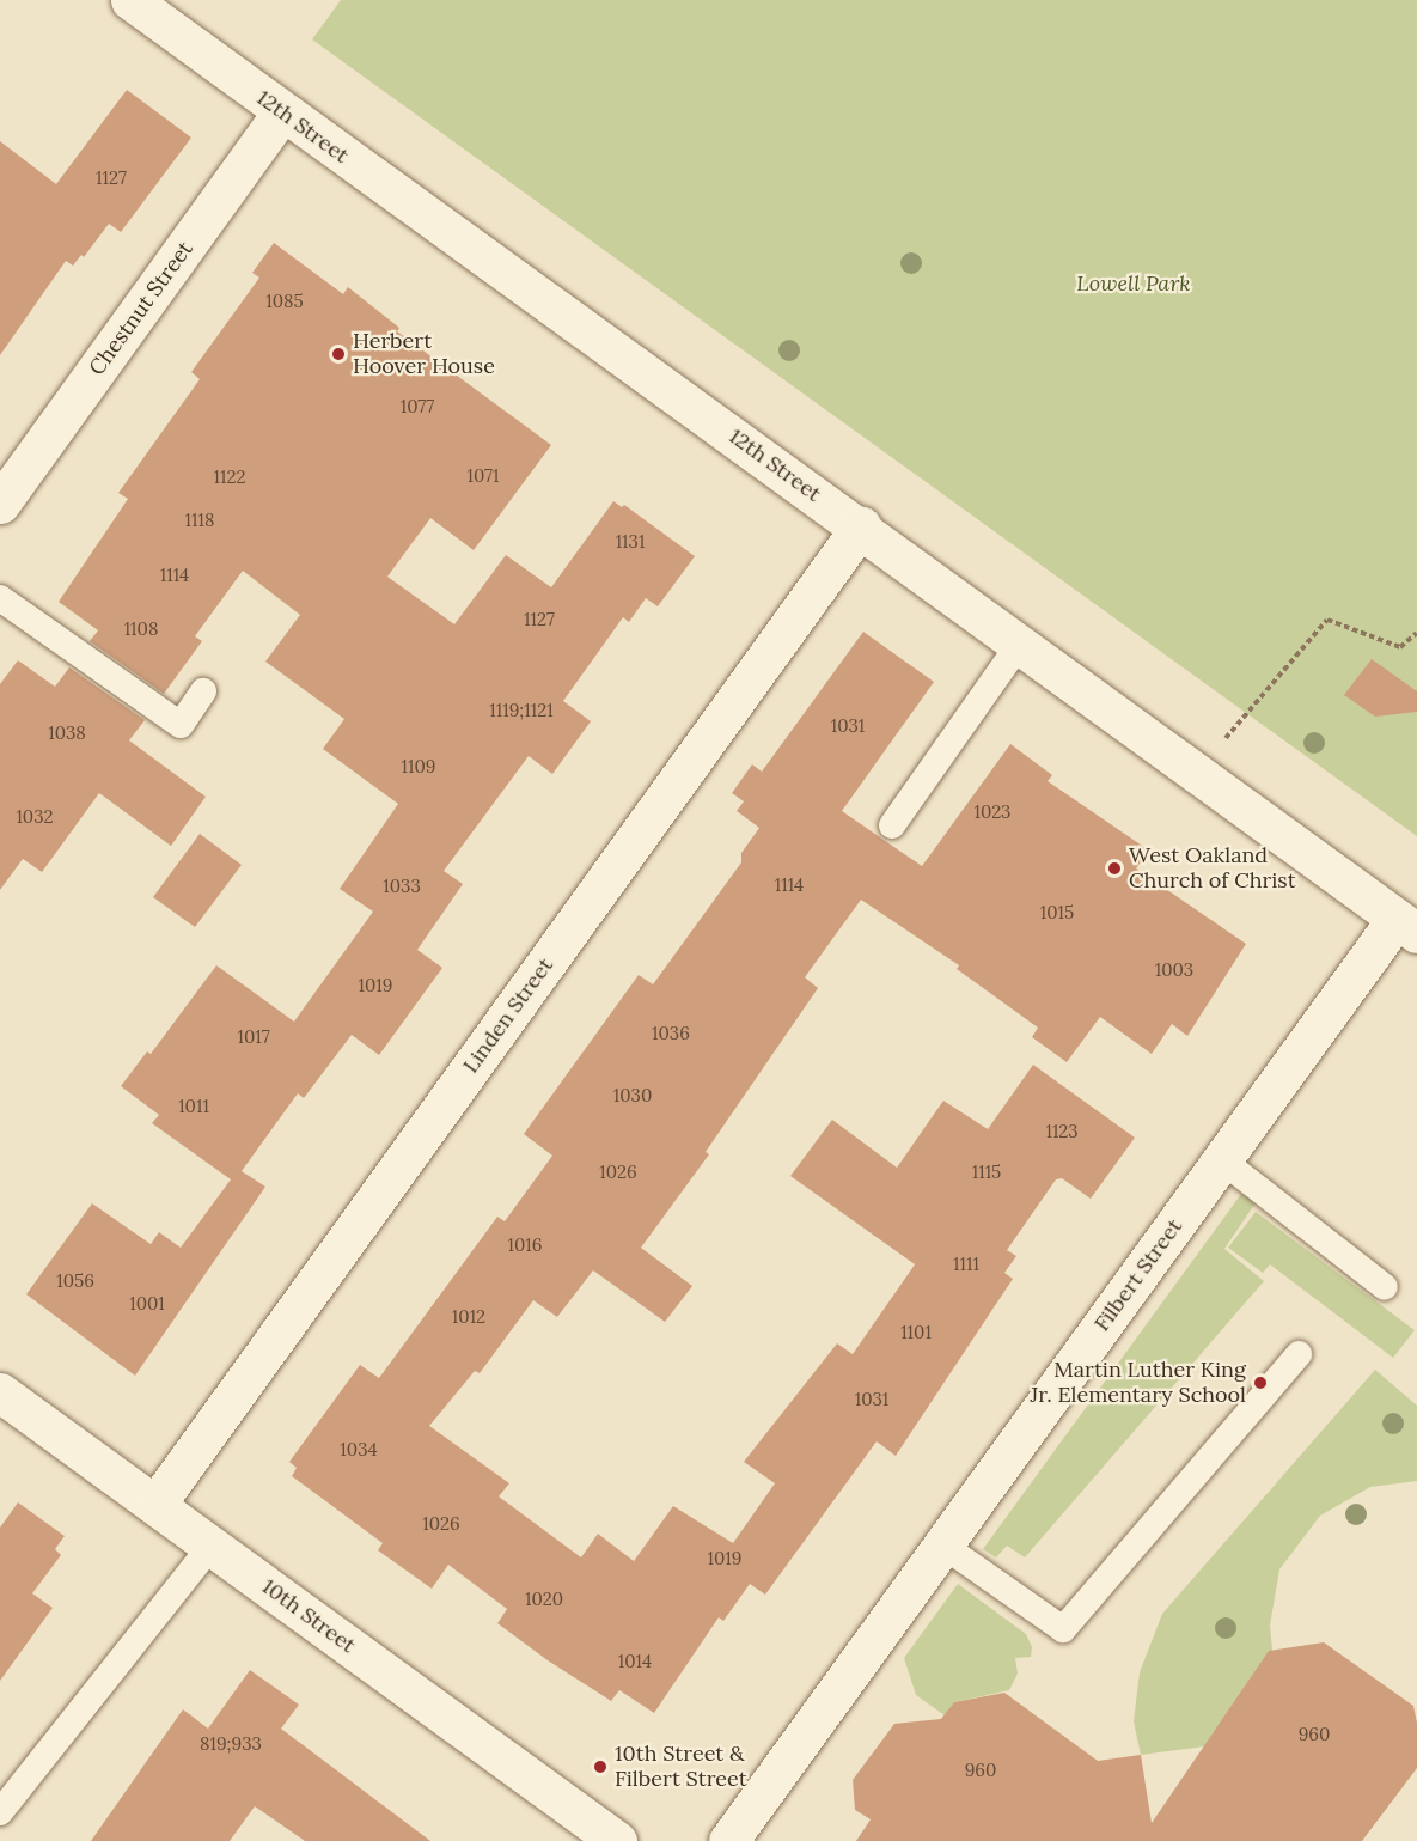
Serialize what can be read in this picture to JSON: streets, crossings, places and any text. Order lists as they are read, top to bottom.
{
  "streets": {
    "street": [
      "12th Street",
      "Chestnut Street",
      "Linden Street",
      "Filbert Street",
      "10th Street"
    ]
  },
  "crossings": [
    ["12th Street", "Chestnut Street"],
    ["12th Street", "Linden Street"],
    ["12th Street", "Filbert Street"],
    ["Linden Street", "10th Street"]
  ],
  "parks": ["Lowell Park"],
  "places": [
    "Herbert Hoover House",
    "West Oakland Church of Christ",
    "Martin Luther King Jr. Elementary School",
    "10th Street & Filbert Street"
  ],
  "house_numbers": [
    "1127",
    "1085",
    "1077",
    "1071",
    "1122",
    "1118",
    "1131",
    "1114",
    "1127",
    "1108",
    "1119;1121",
    "1031",
    "1038",
    "1109",
    "1023",
    "1032",
    "1114",
    "1033",
    "1015",
    "1003",
    "1019",
    "1036",
    "1017",
    "1030",
    "1011",
    "1123",
    "1026",
    "1115",
    "1016",
    "1111",
    "1056",
    "1001",
    "1012",
    "1101",
    "1031",
    "1034",
    "1026",
    "1019",
    "1020",
    "1014",
    "960",
    "819;933",
    "960"
  ]
}
